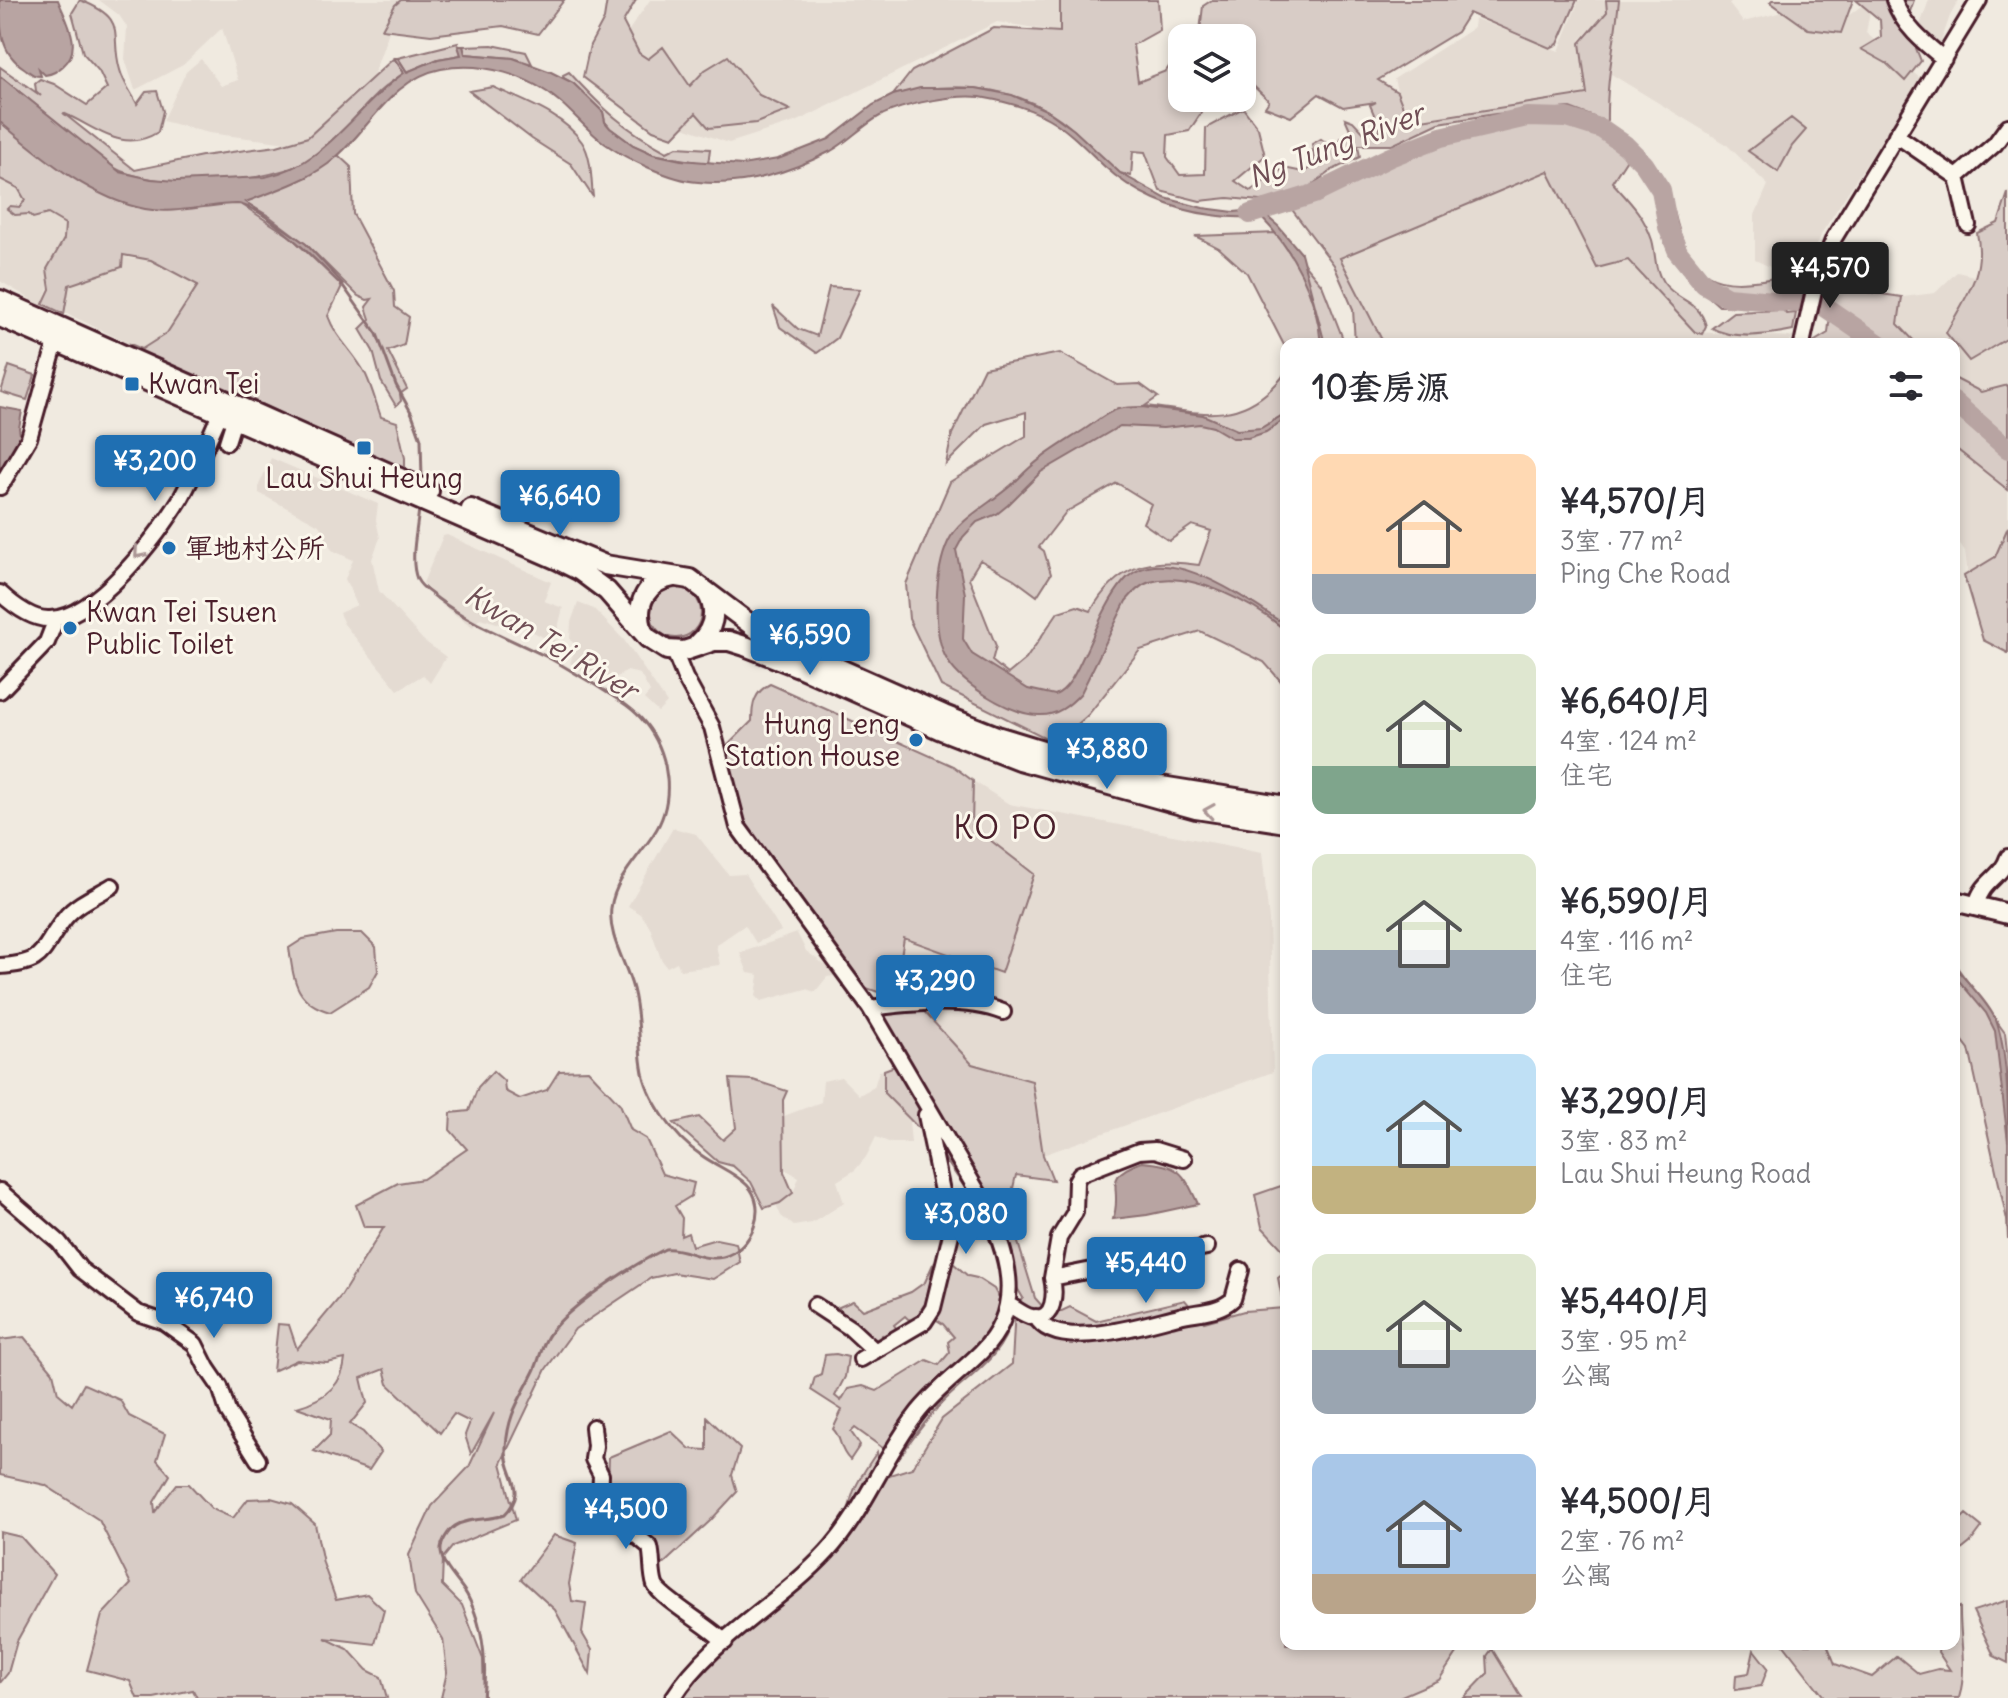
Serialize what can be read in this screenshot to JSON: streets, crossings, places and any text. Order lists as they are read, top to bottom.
{
  "districts": ["KO PO"],
  "water": ["Ng Tung River", "Kwan Tei River"],
  "places": {
    "transit": ["Kwan Tei", "Lau Shui Heung"],
    "other": ["軍地村公所", "Kwan Tei Tsuen Public Toilet", "Hung Leng Station House"]
  },
  "page": {
    "price": [
      "¥4,570",
      "¥3,200",
      "¥6,640",
      "¥6,590",
      "¥3,880",
      "¥3,290",
      "¥3,080",
      "¥5,440",
      "¥6,740",
      "¥4,500"
    ],
    "heading": "10套房源",
    "list": [
      {
        "name": "¥4,570/月",
        "note": "3室 · 77 m² · Ping Che Road"
      },
      {
        "name": "¥6,640/月",
        "note": "4室 · 124 m² · 住宅"
      },
      {
        "name": "¥6,590/月",
        "note": "4室 · 116 m² · 住宅"
      },
      {
        "name": "¥3,290/月",
        "note": "3室 · 83 m² · Lau Shui Heung Road"
      },
      {
        "name": "¥5,440/月",
        "note": "3室 · 95 m² · 公寓"
      },
      {
        "name": "¥4,500/月",
        "note": "2室 · 76 m² · 公寓"
      }
    ]
  }
}
